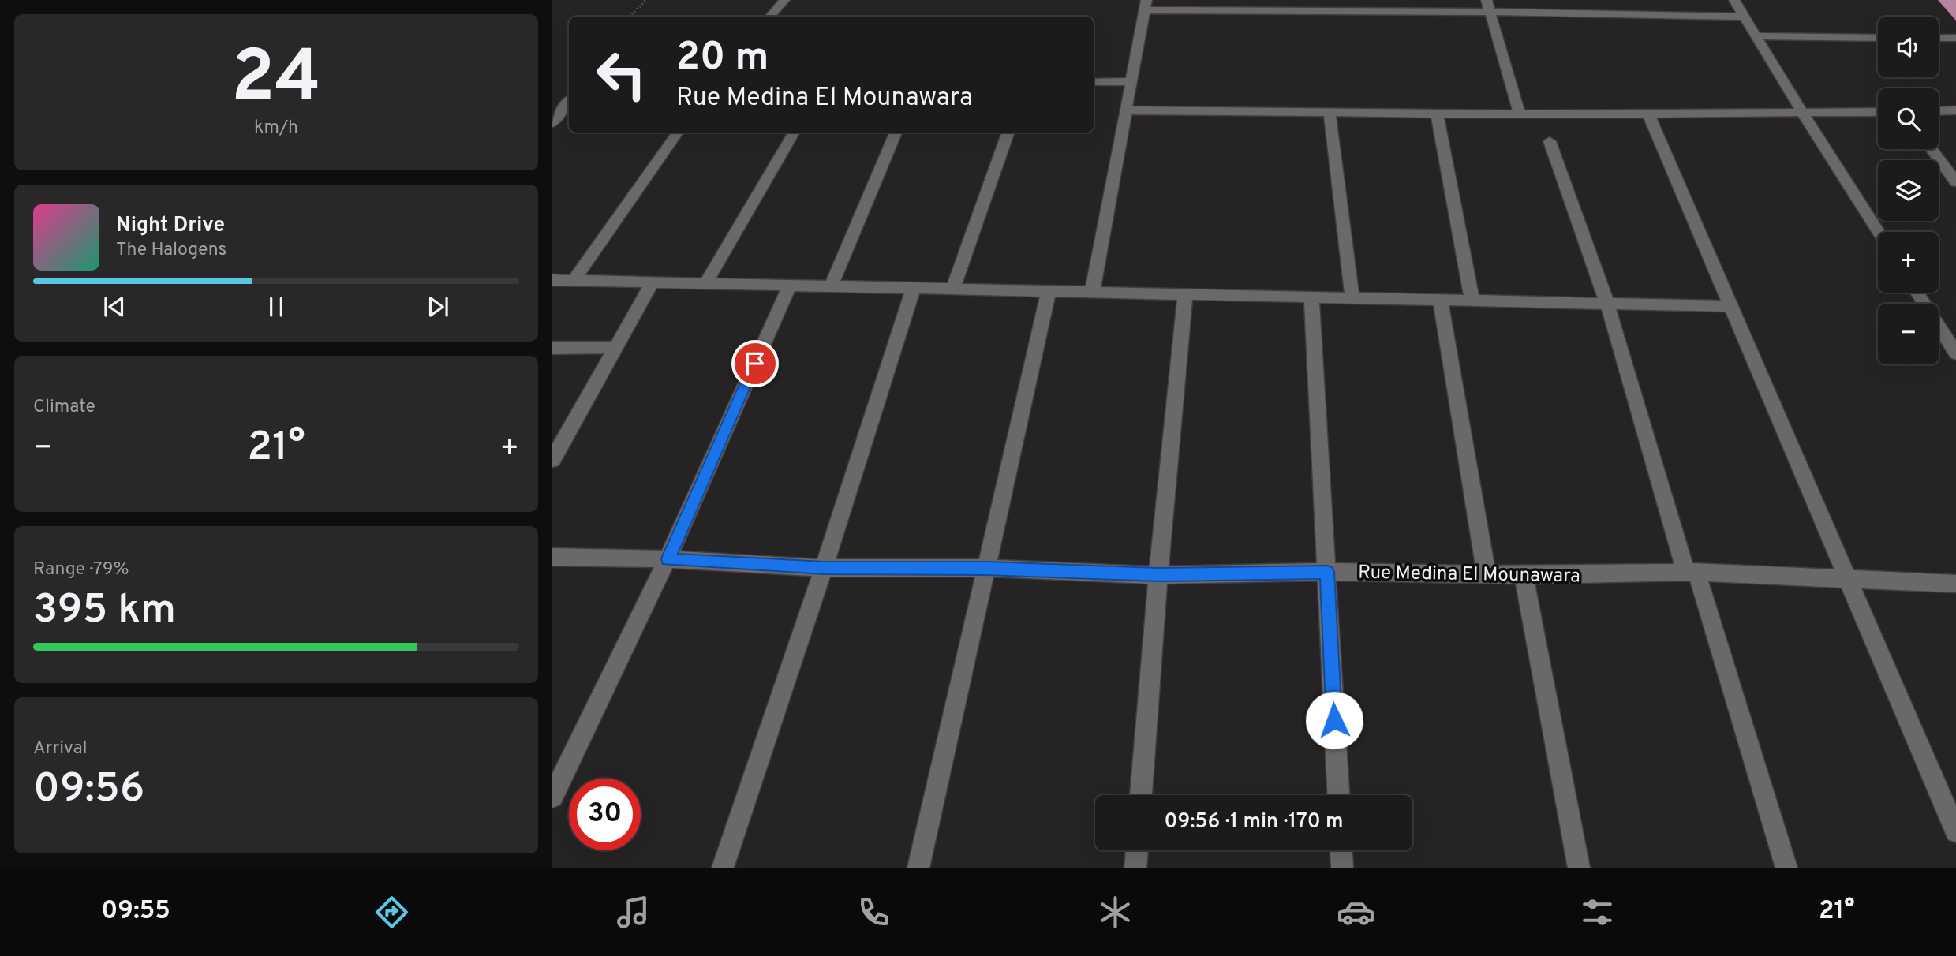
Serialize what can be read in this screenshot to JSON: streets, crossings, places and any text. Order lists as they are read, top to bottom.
{
  "streets": {
    "street": ["Rue Medina El Mounawara"]
  },
  "page": {
    "tile": [
      ["24", "km/h"],
      "Climate",
      ["Range · 79%", "395 km"],
      ["Arrival", "09:56"]
    ],
    "map_buttons": ["+", "−"],
    "turn": ["20 m", "Rue Medina El Mounawara"],
    "song": ["Night Drive", "The Halogens"],
    "heat": ["−", "21°", "+"],
    "limit": "30",
    "trip": "09:56 · 1 min · 170 m",
    "tabs": ["09:55", "21°"]
  }
}
